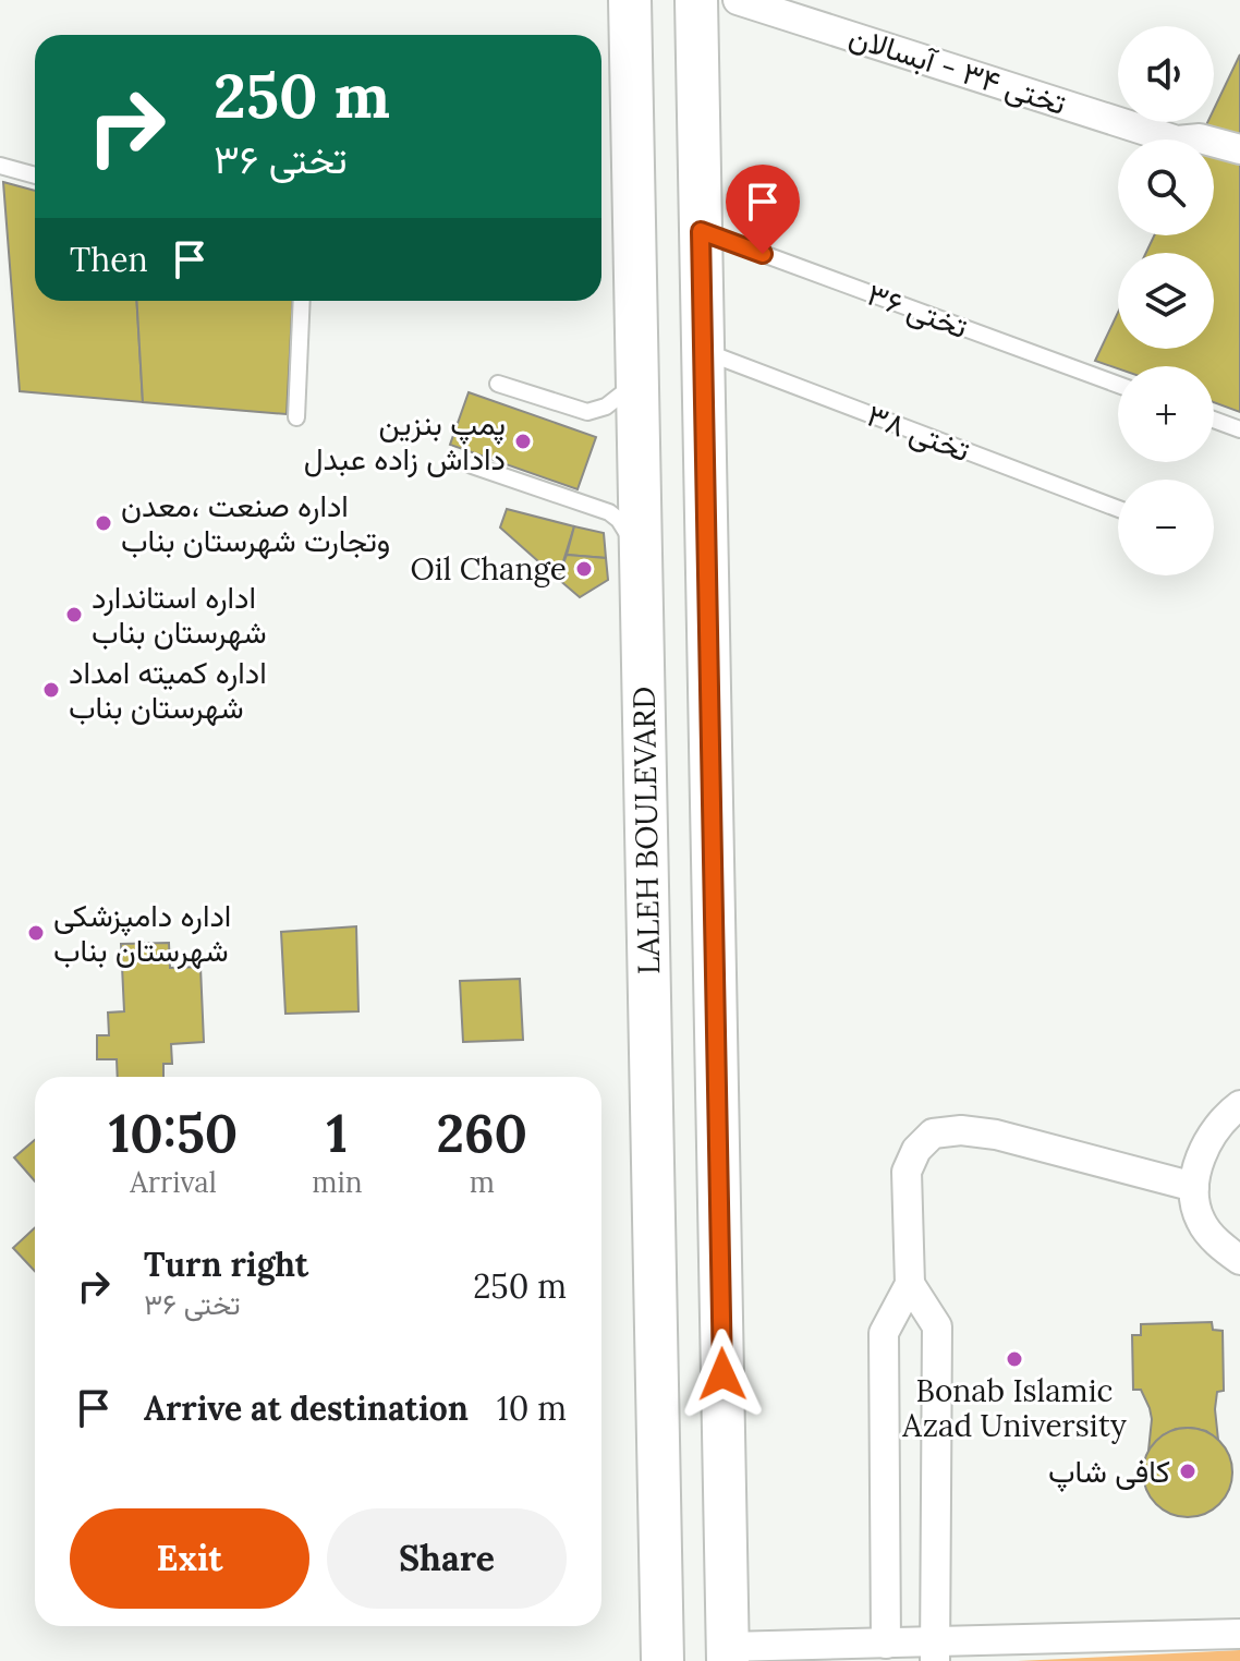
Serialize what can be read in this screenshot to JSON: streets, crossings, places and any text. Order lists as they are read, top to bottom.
{
  "streets": {
    "street": ["تختی ۳۴ - آبسالان", "LALEH BOULEVARD"],
    "lane": ["تختی ۳۶", "تختی ۳۸"]
  },
  "places": [
    "پمپ بنزین داداش زاده عبدل",
    "اداره صنعت ،معدن وتجارت شهرستان بناب",
    "Oil Change",
    "اداره استاندارد شهرستان بناب",
    "اداره کمیته امداد شهرستان بناب",
    "اداره دامپزشکی شهرستان بناب",
    "Bonab Islamic Azad University",
    "کافی شاپ"
  ],
  "page": {
    "map_buttons": ["+", "−"],
    "turn": ["250 m", "تختی ۳۶"],
    "then": "Then",
    "eta": [
      "10:50",
      "Arrival",
      "1",
      "min",
      "260",
      "m"
    ],
    "list": [
      {
        "name": "Turn right",
        "note": "تختی ۳۶",
        "value": "250 m"
      },
      {
        "name": "Arrive at destination",
        "value": "10 m"
      }
    ],
    "buttons": ["Exit", "Share"]
  }
}
